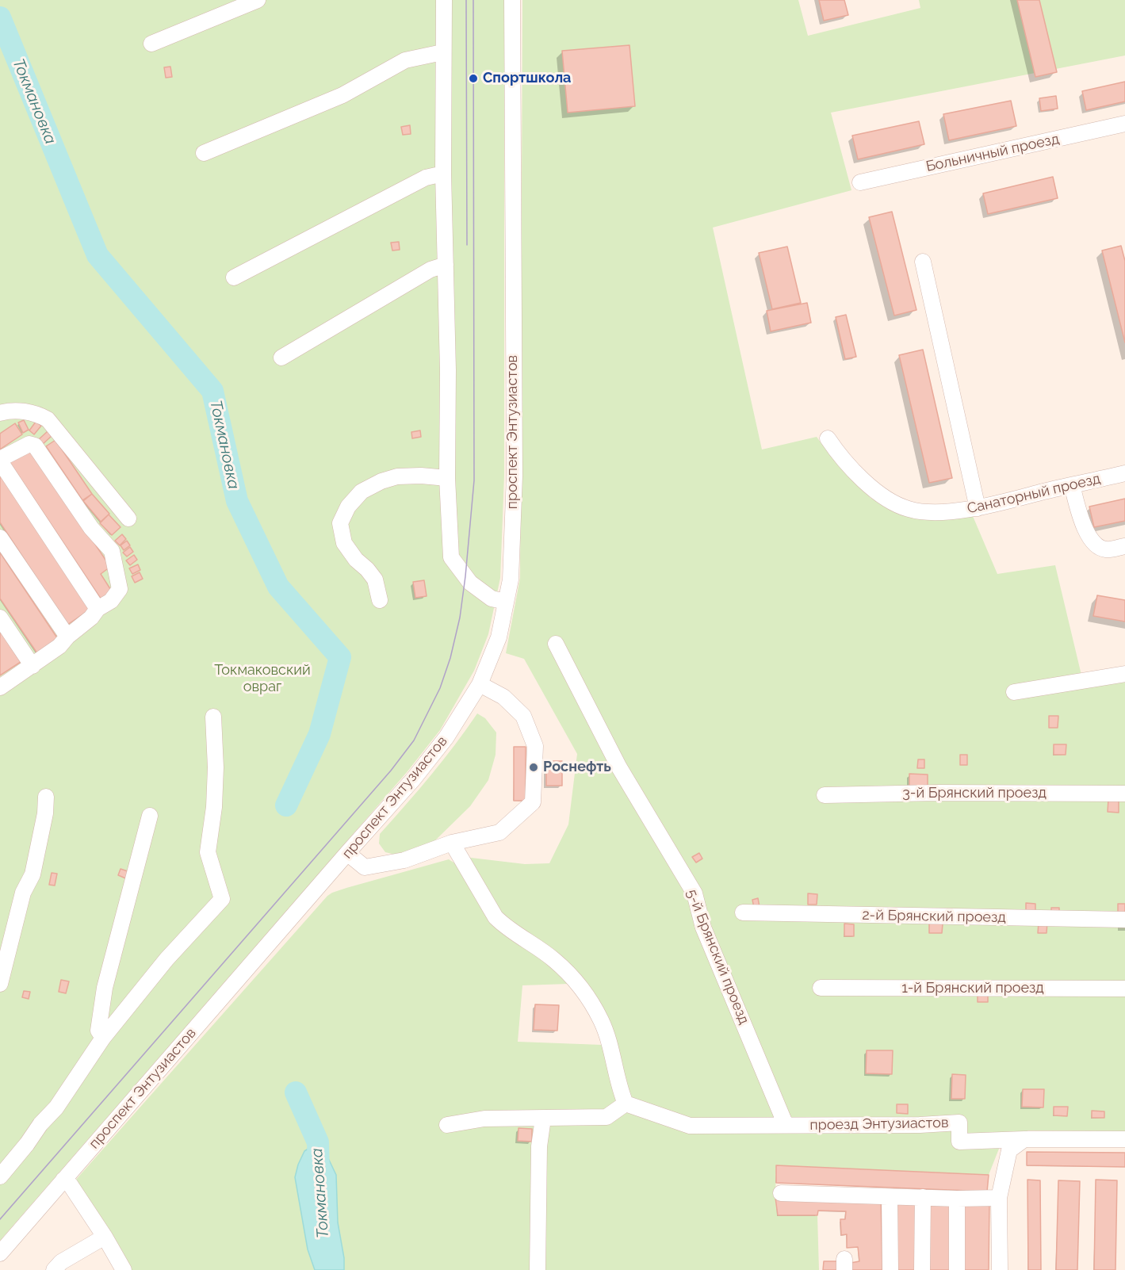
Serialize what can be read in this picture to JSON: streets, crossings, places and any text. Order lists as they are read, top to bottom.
{
  "streets": {
    "street": [
      "Больничный проезд",
      "проспект Энтузиастов",
      "Санаторный проезд",
      "3-й Брянский проезд",
      "2-й Брянский проезд",
      "5-й Брянский проезд",
      "1-й Брянский проезд",
      "проезд Энтузиастов"
    ]
  },
  "crossings": [
    ["5-й Брянский проезд", "проезд Энтузиастов"]
  ],
  "water": ["Токмановка"],
  "parks": ["Токмаковский овраг"],
  "places": ["Спортшкола", "Роснефть"]
}
